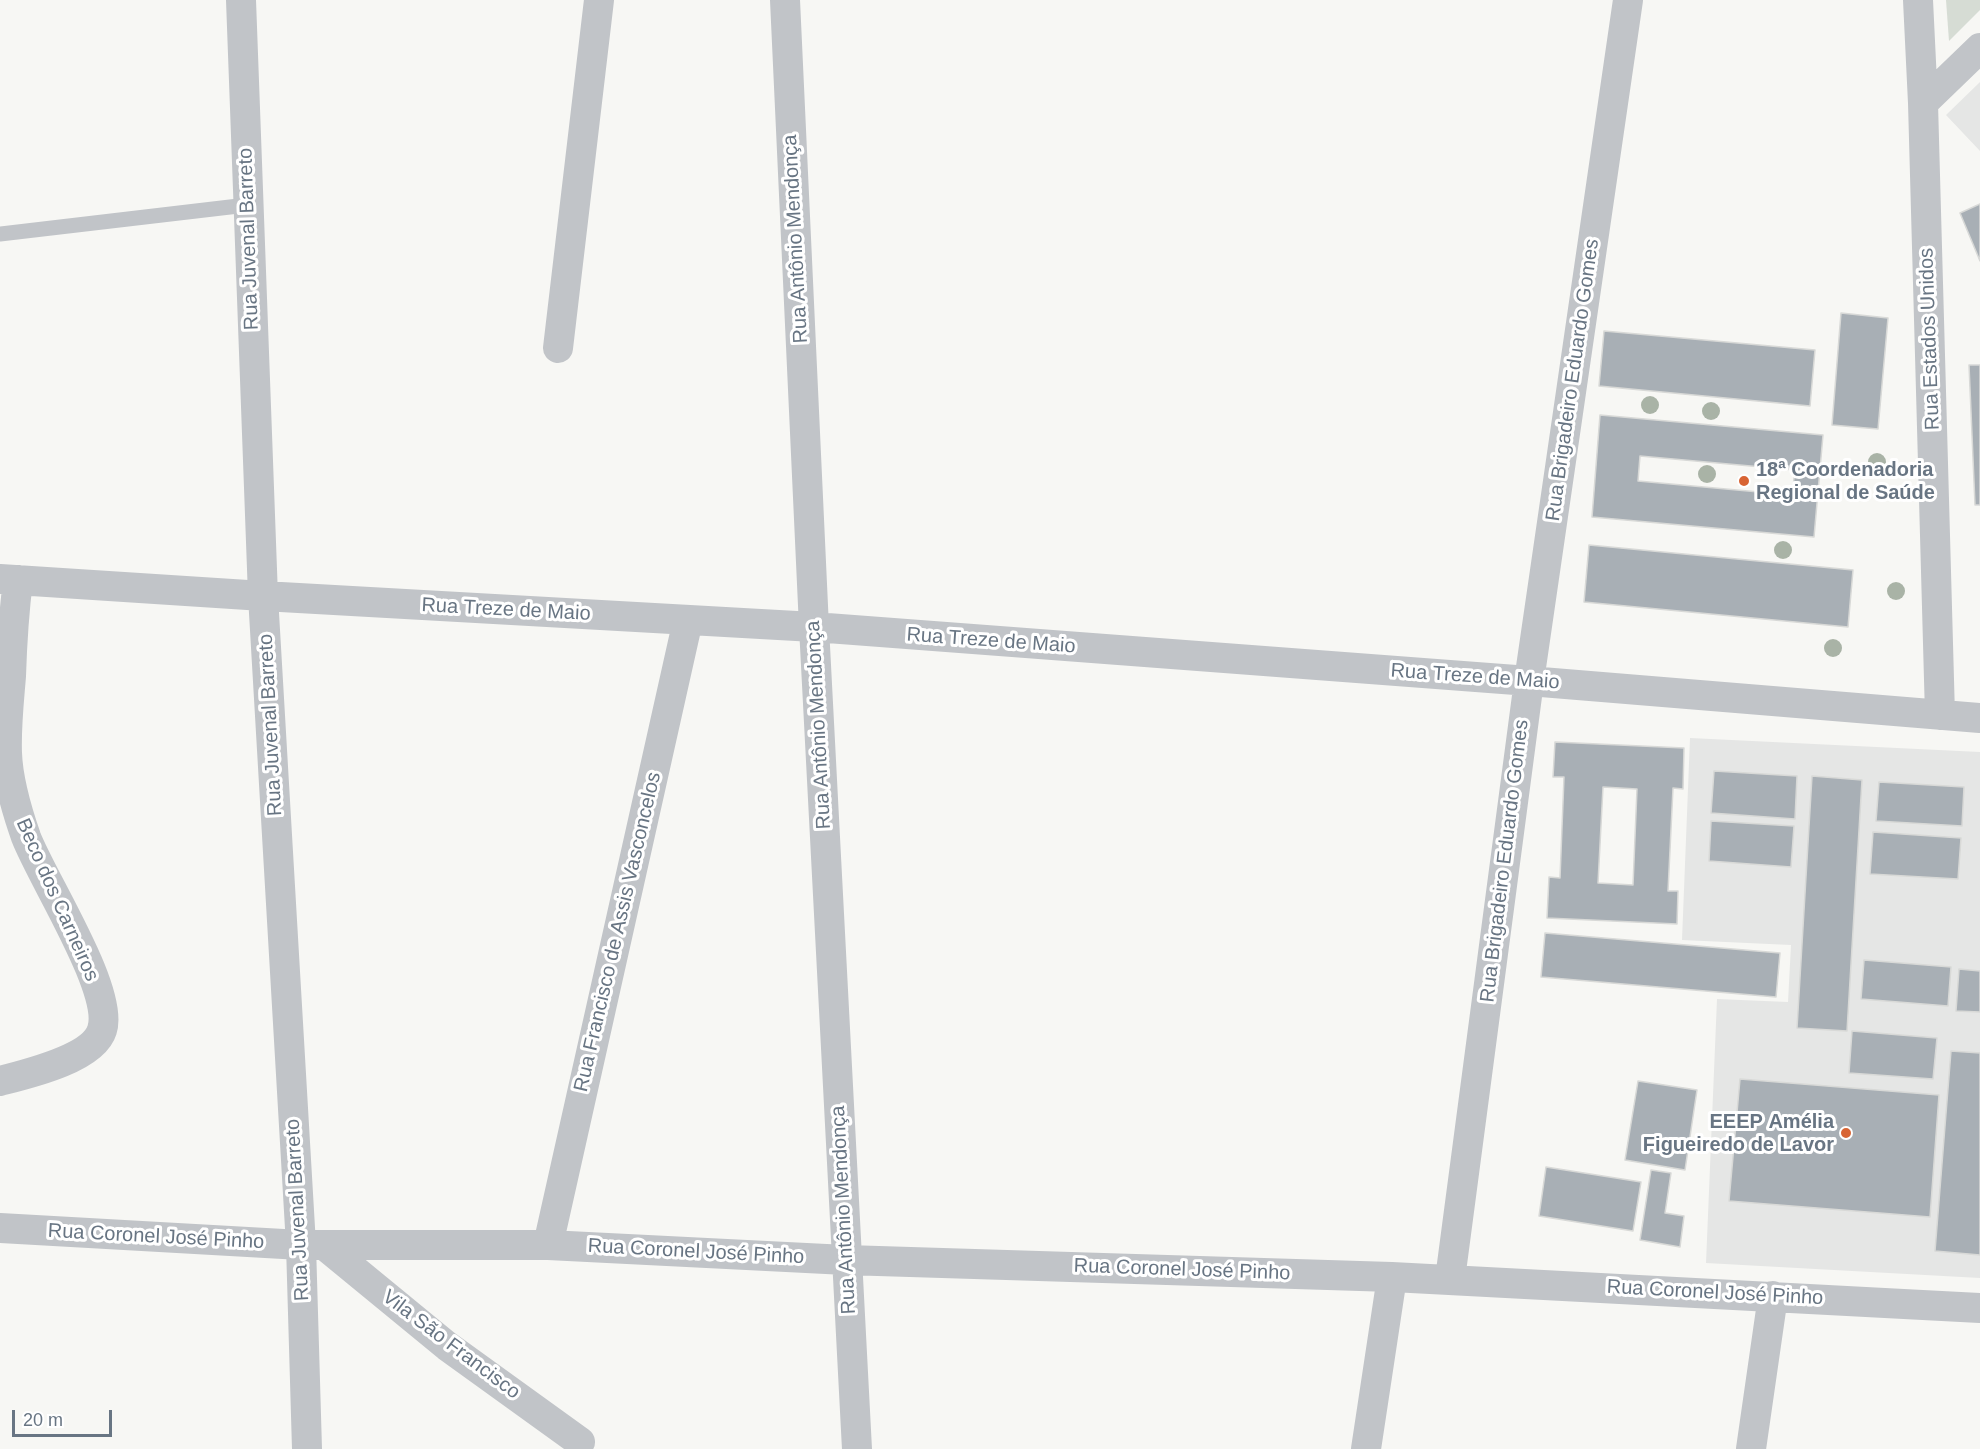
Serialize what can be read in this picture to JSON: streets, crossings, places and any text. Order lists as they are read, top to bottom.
{
  "streets": {
    "street": [
      "Rua Juvenal Barreto",
      "Rua Antônio Mendonça",
      "Rua Estados Unidos",
      "Rua Brigadeiro Eduardo Gomes",
      "Rua Treze de Maio",
      "Beco dos Carneiros",
      "Rua Francisco de Assis Vasconcelos",
      "Rua Coronel José Pinho",
      "Vila São Francisco"
    ]
  },
  "crossings": [
    ["Rua Juvenal Barreto", "Rua Treze de Maio"],
    ["Rua Juvenal Barreto", "Rua Coronel José Pinho"],
    ["Rua Juvenal Barreto", "Vila São Francisco"],
    ["Rua Antônio Mendonça", "Rua Treze de Maio"],
    ["Rua Antônio Mendonça", "Rua Coronel José Pinho"],
    ["Rua Estados Unidos", "Rua Treze de Maio"],
    ["Rua Brigadeiro Eduardo Gomes", "Rua Treze de Maio"],
    ["Rua Brigadeiro Eduardo Gomes", "Rua Coronel José Pinho"],
    ["Rua Treze de Maio", "Beco dos Carneiros"],
    ["Rua Treze de Maio", "Rua Francisco de Assis Vasconcelos"],
    ["Rua Francisco de Assis Vasconcelos", "Rua Coronel José Pinho"],
    ["Rua Coronel José Pinho", "Vila São Francisco"]
  ],
  "places": ["18ª Coordenadoria Regional de Saúde", "EEEP Amélia Figueiredo de Lavor"],
  "scale_bar": "20 m"
}
